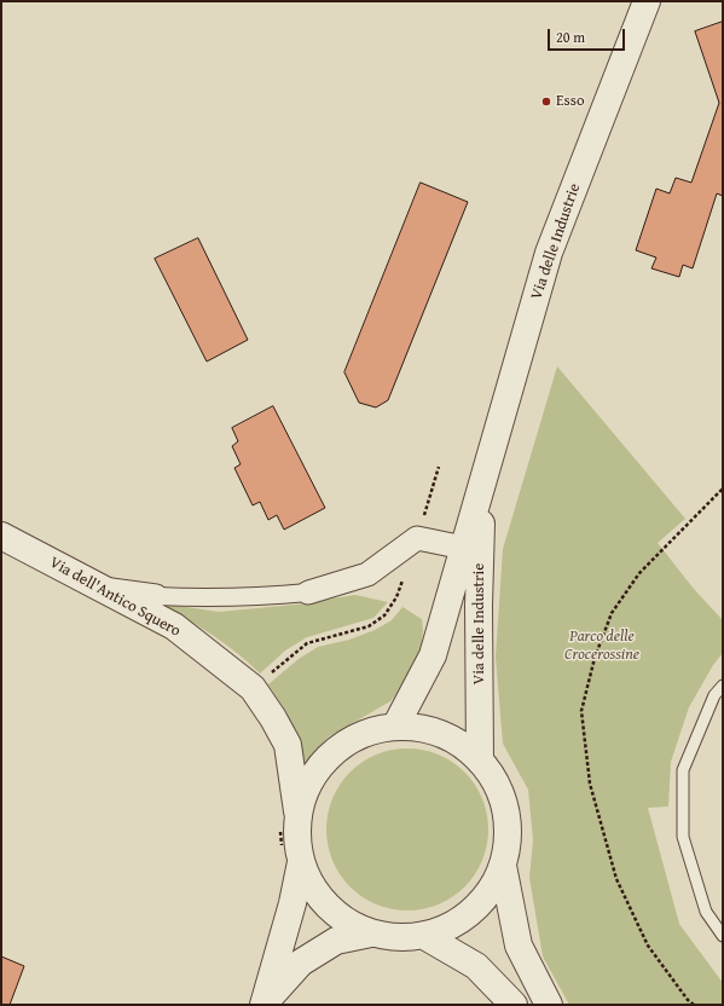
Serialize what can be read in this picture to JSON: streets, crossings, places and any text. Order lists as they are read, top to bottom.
{
  "streets": {
    "street": ["Via delle Industrie", "Via dell'Antico Squero"]
  },
  "parks": ["Parco delle Crocerossine"],
  "places": ["Esso"],
  "scale_bar": "20 m"
}
